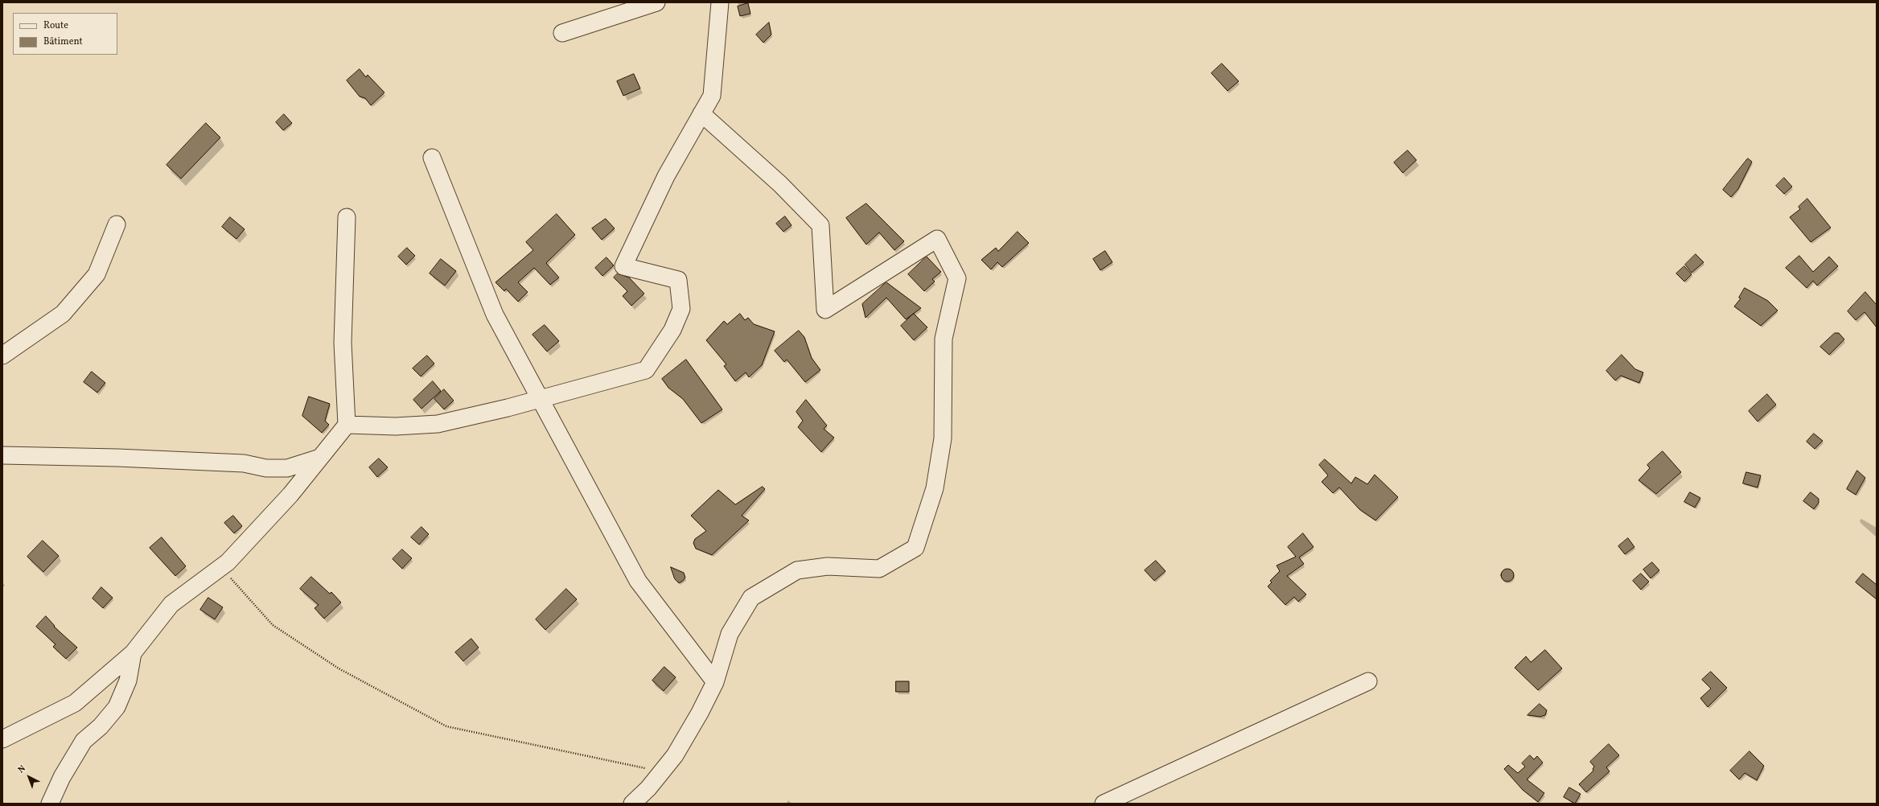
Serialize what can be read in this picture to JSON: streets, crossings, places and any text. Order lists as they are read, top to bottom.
{
  "legend": ["Route", "Bâtiment"],
  "north": "top left"
}
